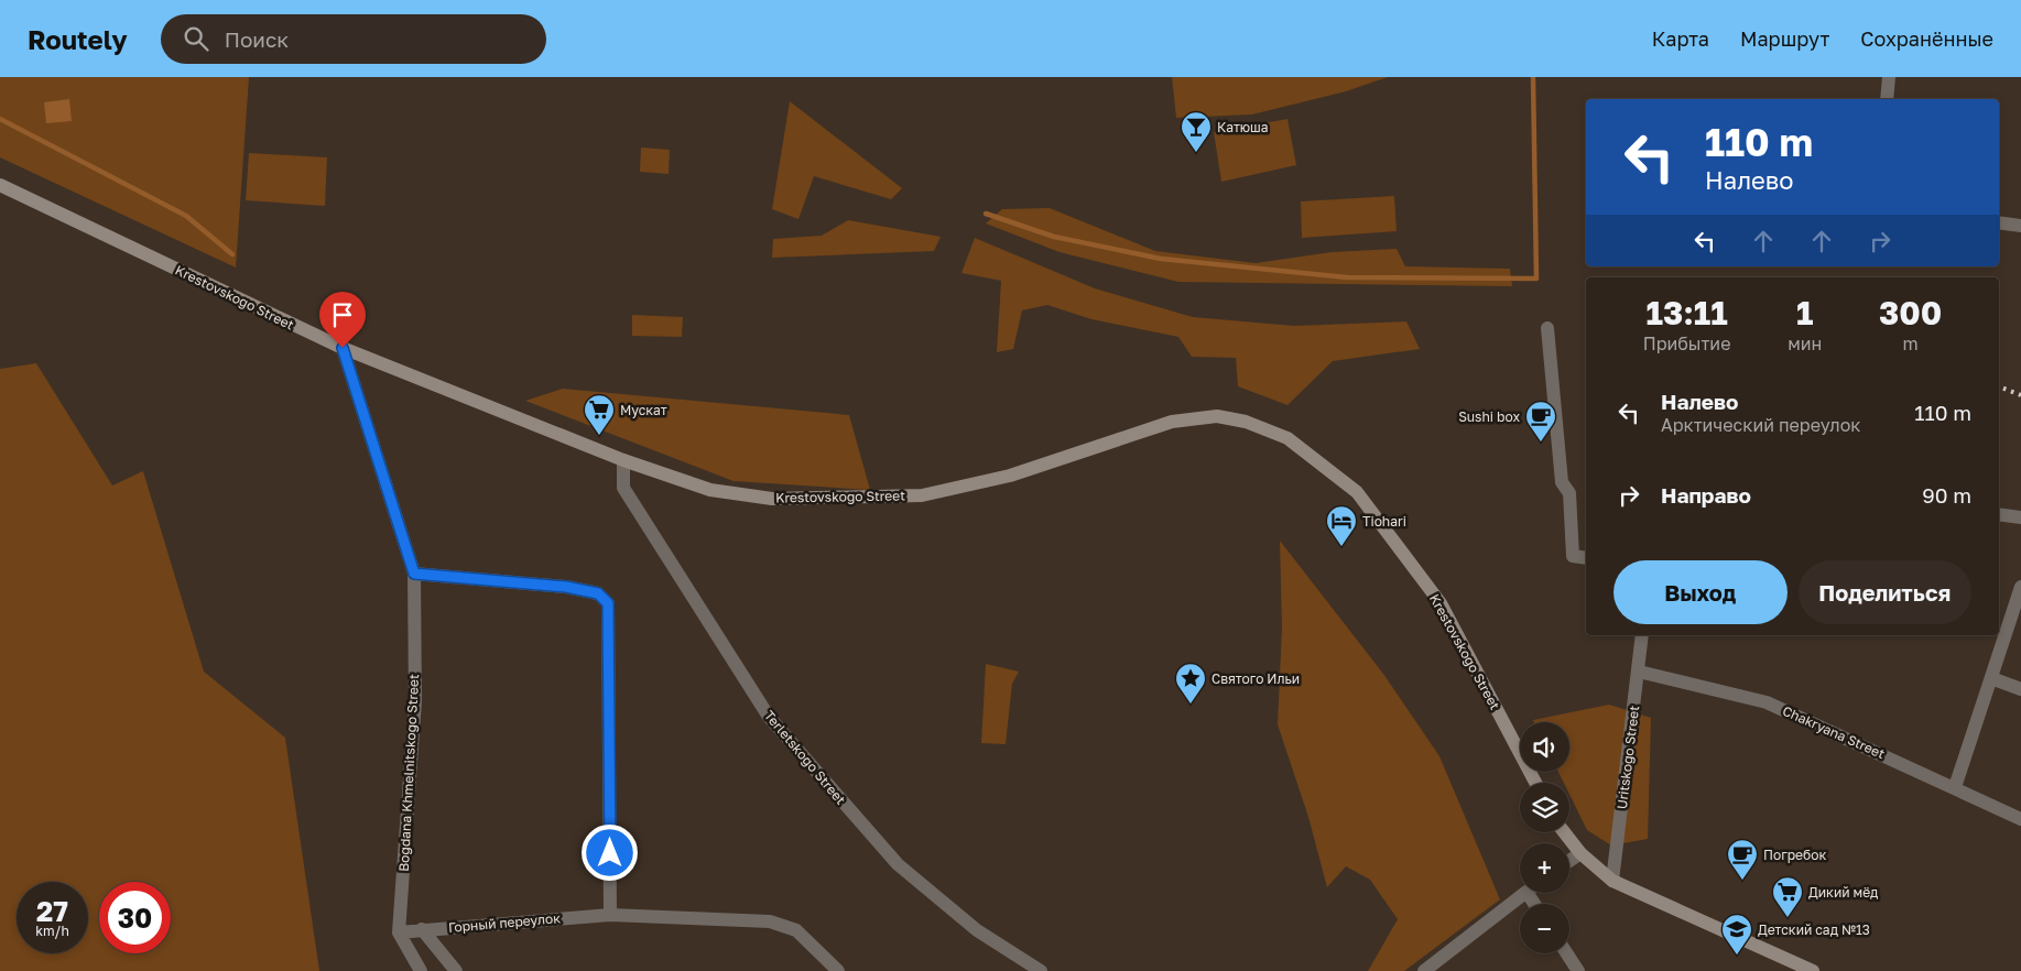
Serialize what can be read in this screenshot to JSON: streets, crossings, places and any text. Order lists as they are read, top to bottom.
{
  "streets": {
    "main road": ["Krestovskogo Street"],
    "street": [
      "Chakryana Street",
      "Terletskogo Street",
      "Uritskogo Street",
      "Bogdana Khmelnitskogo Street",
      "Горный переулок"
    ]
  },
  "crossings": [
    ["Krestovskogo Street", "Terletskogo Street"],
    ["Krestovskogo Street", "Bogdana Khmelnitskogo Street"],
    ["Chakryana Street", "Uritskogo Street"],
    ["Bogdana Khmelnitskogo Street", "Горный переулок"]
  ],
  "places": {
    "bar": ["Катюша"],
    "supermarket": ["Мускат", "Дикий мёд"],
    "cafe": ["Sushi box", "Погребок"],
    "hotel": ["Tiohari"],
    "place": ["Святого Ильи"],
    "school or university": ["Детский сад №13"]
  },
  "page": {
    "header": "Routely",
    "search": "Поиск",
    "nav": ["Карта", "Маршрут", "Сохранённые"],
    "turn": ["110 m", "Налево"],
    "eta": [
      "13:11",
      "Прибытие",
      "1",
      "мин",
      "300",
      "m"
    ],
    "list": [
      {
        "name": "Налево",
        "note": "Арктический переулок",
        "value": "110 m"
      },
      {
        "name": "Направо",
        "value": "90 m"
      }
    ],
    "buttons": ["Выход", "Поделиться"],
    "map_buttons": ["+", "−"],
    "speed": "27 km/h",
    "limit": "30"
  }
}
